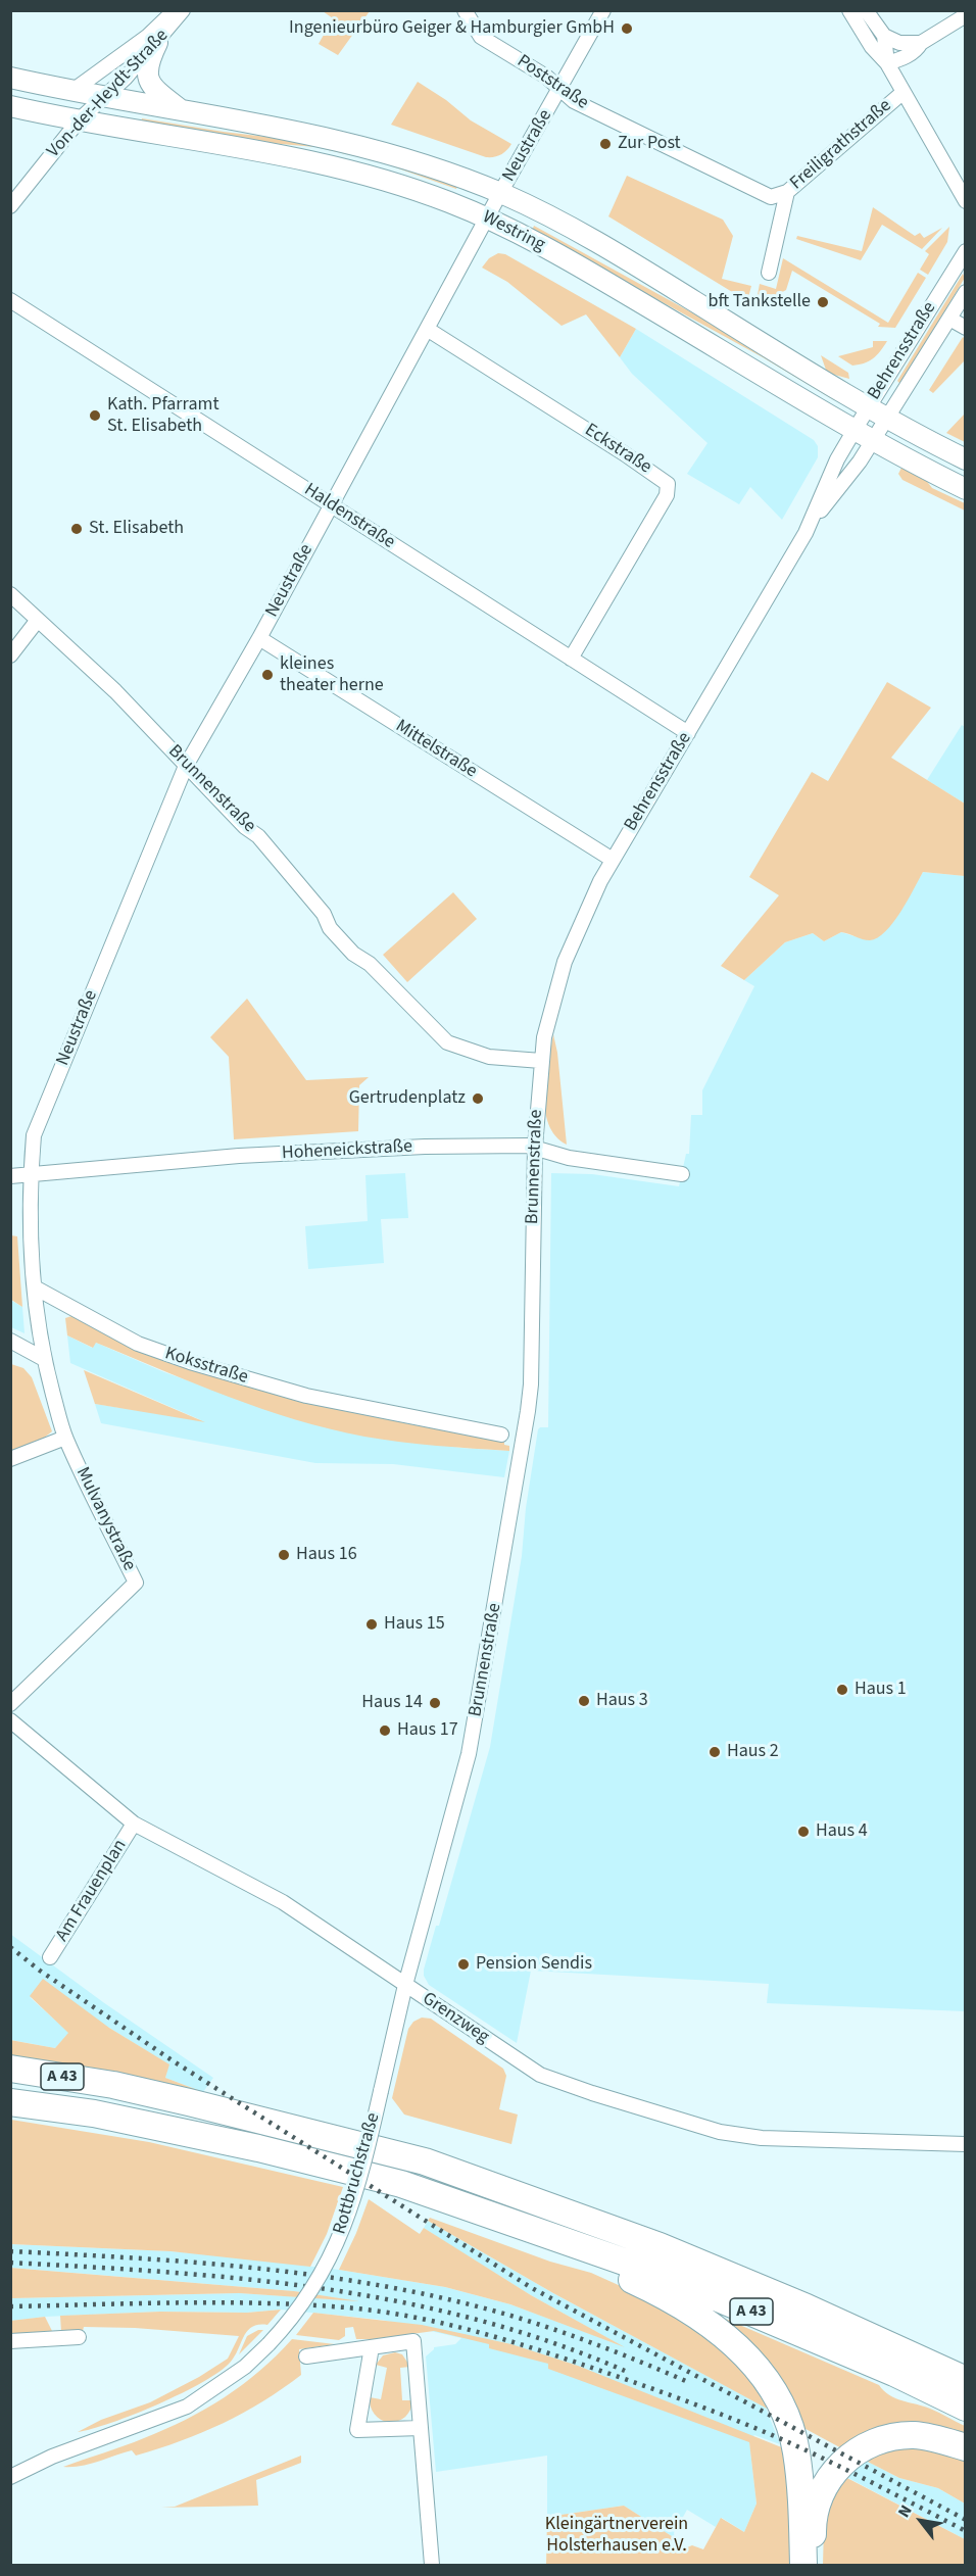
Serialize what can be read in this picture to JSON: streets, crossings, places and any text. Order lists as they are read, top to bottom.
{
  "streets": {
    "highway": ["A 43"],
    "main road": ["Westring"],
    "street": [
      "Poststraße",
      "Von-der-Heydt-Straße",
      "Freiligrathstraße",
      "Neustraße",
      "Behrensstraße",
      "Eckstraße",
      "Haldenstraße",
      "Mittelstraße",
      "Brunnenstraße",
      "Hoheneickstraße",
      "Koksstraße",
      "Mulvanystraße",
      "Am Frauenplan",
      "Grenzweg",
      "Rottbruchstraße"
    ]
  },
  "crossings": [
    ["Poststraße", "Freiligrathstraße"],
    ["Poststraße", "Neustraße"],
    ["Von-der-Heydt-Straße", "Westring"],
    ["Neustraße", "Westring"],
    ["Neustraße", "Eckstraße"],
    ["Neustraße", "Haldenstraße"],
    ["Neustraße", "Mittelstraße"],
    ["Neustraße", "Brunnenstraße"],
    ["Neustraße", "Hoheneickstraße"],
    ["Westring", "Behrensstraße"],
    ["Behrensstraße", "Haldenstraße"],
    ["Behrensstraße", "Mittelstraße"],
    ["Behrensstraße", "Brunnenstraße"],
    ["Eckstraße", "Haldenstraße"],
    ["Brunnenstraße", "Hoheneickstraße"],
    ["Brunnenstraße", "Grenzweg"],
    ["Brunnenstraße", "Rottbruchstraße"],
    ["Koksstraße", "Mulvanystraße"],
    ["Am Frauenplan", "Grenzweg"],
    ["Grenzweg", "Rottbruchstraße"]
  ],
  "parks": ["Kleingärtnerverein Holsterhausen e.V."],
  "places": [
    "Ingenieurbüro Geiger & Hamburgier GmbH",
    "Zur Post",
    "bft Tankstelle",
    "Kath. Pfarramt St. Elisabeth",
    "St. Elisabeth",
    "kleines theater herne",
    "Gertrudenplatz",
    "Haus 16",
    "Haus 15",
    "Haus 1",
    "Haus 3",
    "Haus 14",
    "Haus 17",
    "Haus 2",
    "Haus 4",
    "Pension Sendis"
  ],
  "north": "top left"
}
